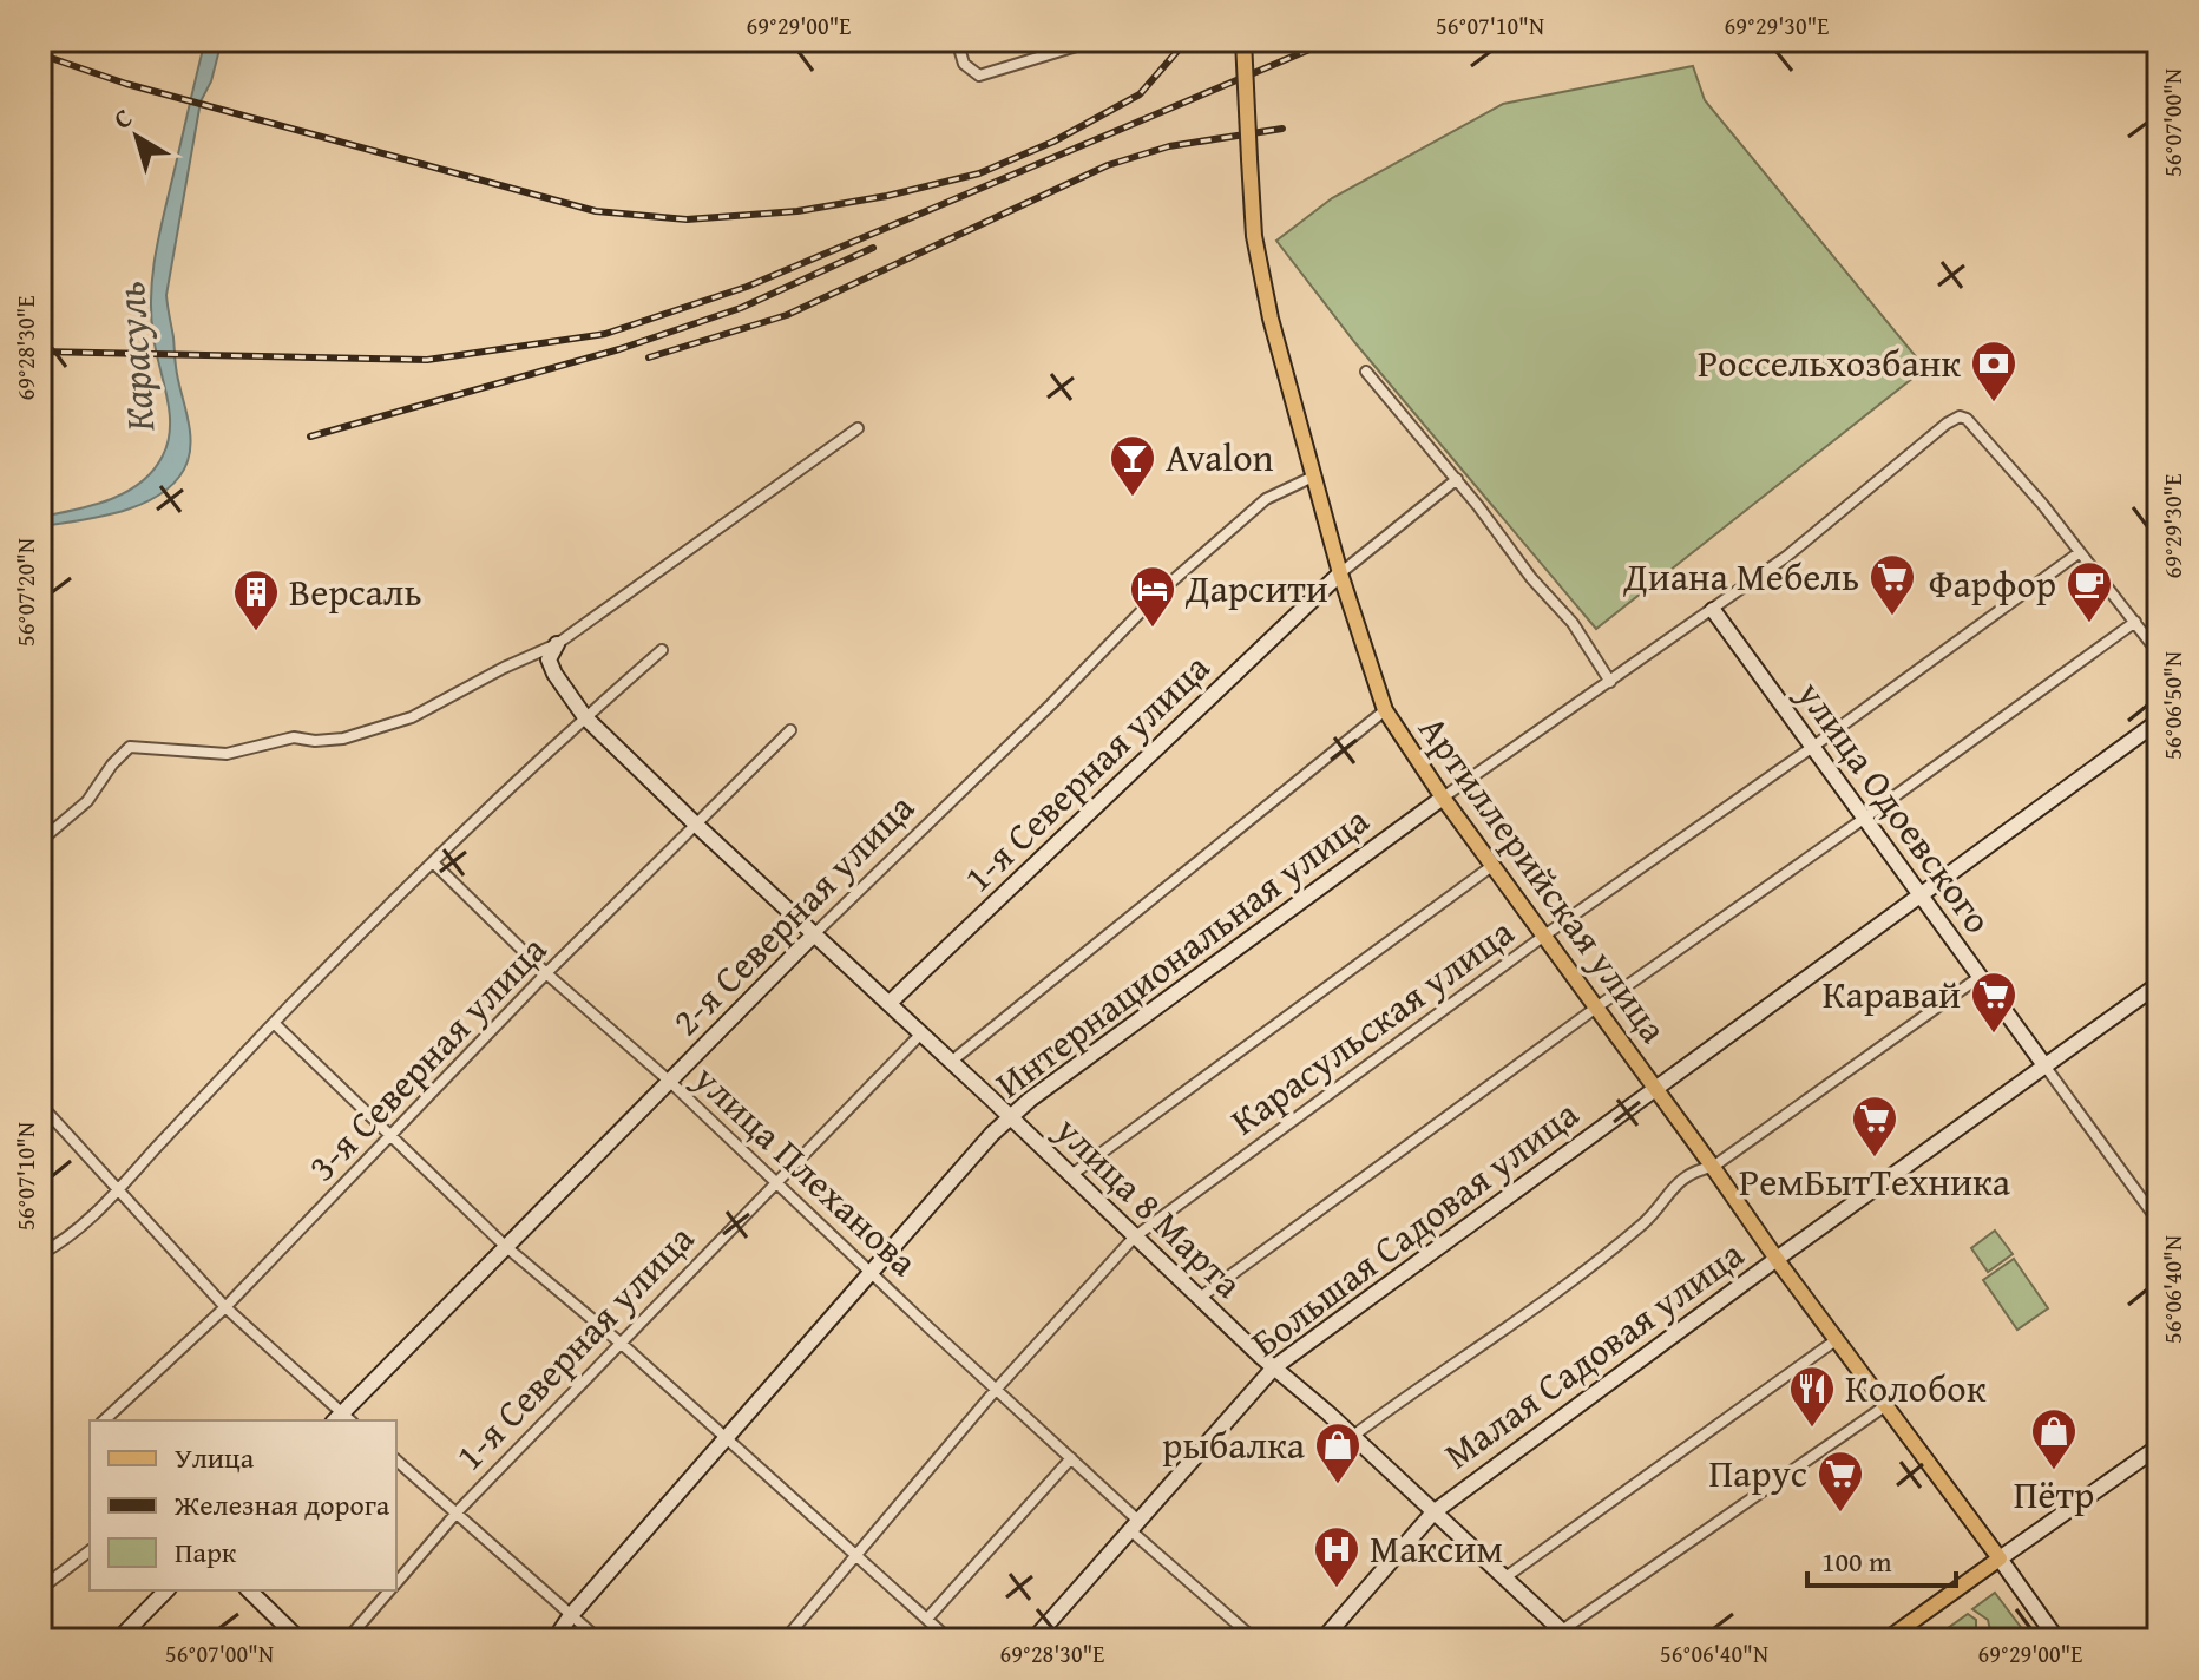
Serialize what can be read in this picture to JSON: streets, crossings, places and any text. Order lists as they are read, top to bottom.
{
  "streets": {
    "main road": ["Артиллерийская улица"],
    "street": [
      "1-я Северная улица",
      "улица Одоевского",
      "2-я Северная улица",
      "Интернациональная улица",
      "Карасульская улица",
      "3-я Северная улица",
      "улица Плеханова",
      "улица 8 Марта",
      "Большая Садовая улица",
      "Малая Садовая улица"
    ]
  },
  "crossings": [
    ["1-я Северная улица", "Артиллерийская улица"],
    ["1-я Северная улица", "улица Плеханова"],
    ["1-я Северная улица", "улица 8 Марта"],
    ["улица Одоевского", "Интернациональная улица"],
    ["улица Одоевского", "Карасульская улица"],
    ["улица Одоевского", "Большая Садовая улица"],
    ["улица Одоевского", "Малая Садовая улица"],
    ["Артиллерийская улица", "2-я Северная улица"],
    ["Артиллерийская улица", "Интернациональная улица"],
    ["Артиллерийская улица", "Карасульская улица"],
    ["Артиллерийская улица", "Большая Садовая улица"],
    ["Артиллерийская улица", "Малая Садовая улица"],
    ["2-я Северная улица", "улица Плеханова"],
    ["2-я Северная улица", "улица 8 Марта"],
    ["Интернациональная улица", "Карасульская улица"],
    ["Интернациональная улица", "улица Плеханова"],
    ["Интернациональная улица", "улица 8 Марта"],
    ["Карасульская улица", "улица Плеханова"],
    ["Карасульская улица", "улица 8 Марта"],
    ["3-я Северная улица", "улица Плеханова"],
    ["3-я Северная улица", "улица 8 Марта"],
    ["улица Плеханова", "Большая Садовая улица"],
    ["улица 8 Марта", "Большая Садовая улица"],
    ["улица 8 Марта", "Малая Садовая улица"]
  ],
  "water": ["Карасуль"],
  "places": {
    "bank": ["Россельхозбанк"],
    "bar": ["Avalon"],
    "supermarket": [
      "Диана Мебель",
      "Каравай",
      "РемБытТехника",
      "Парус"
    ],
    "cafe": ["Фарфор"],
    "hotel": ["Дарсити"],
    "building": ["Версаль"],
    "restaurant": ["Колобок"],
    "shop": ["Пётр", "рыбалка"],
    "hospital": ["Максим"]
  },
  "legend": ["Улица", "Железная дорога", "Парк"],
  "scale_bar": "100 m",
  "north": "top left",
  "coordinates": [
    "69°29'00\"E",
    "56°07'10\"N",
    "69°29'30\"E",
    "56°07'00\"N",
    "69°28'30\"E",
    "56°07'20\"N",
    "56°06'50\"N",
    "56°06'40\"N"
  ]
}
